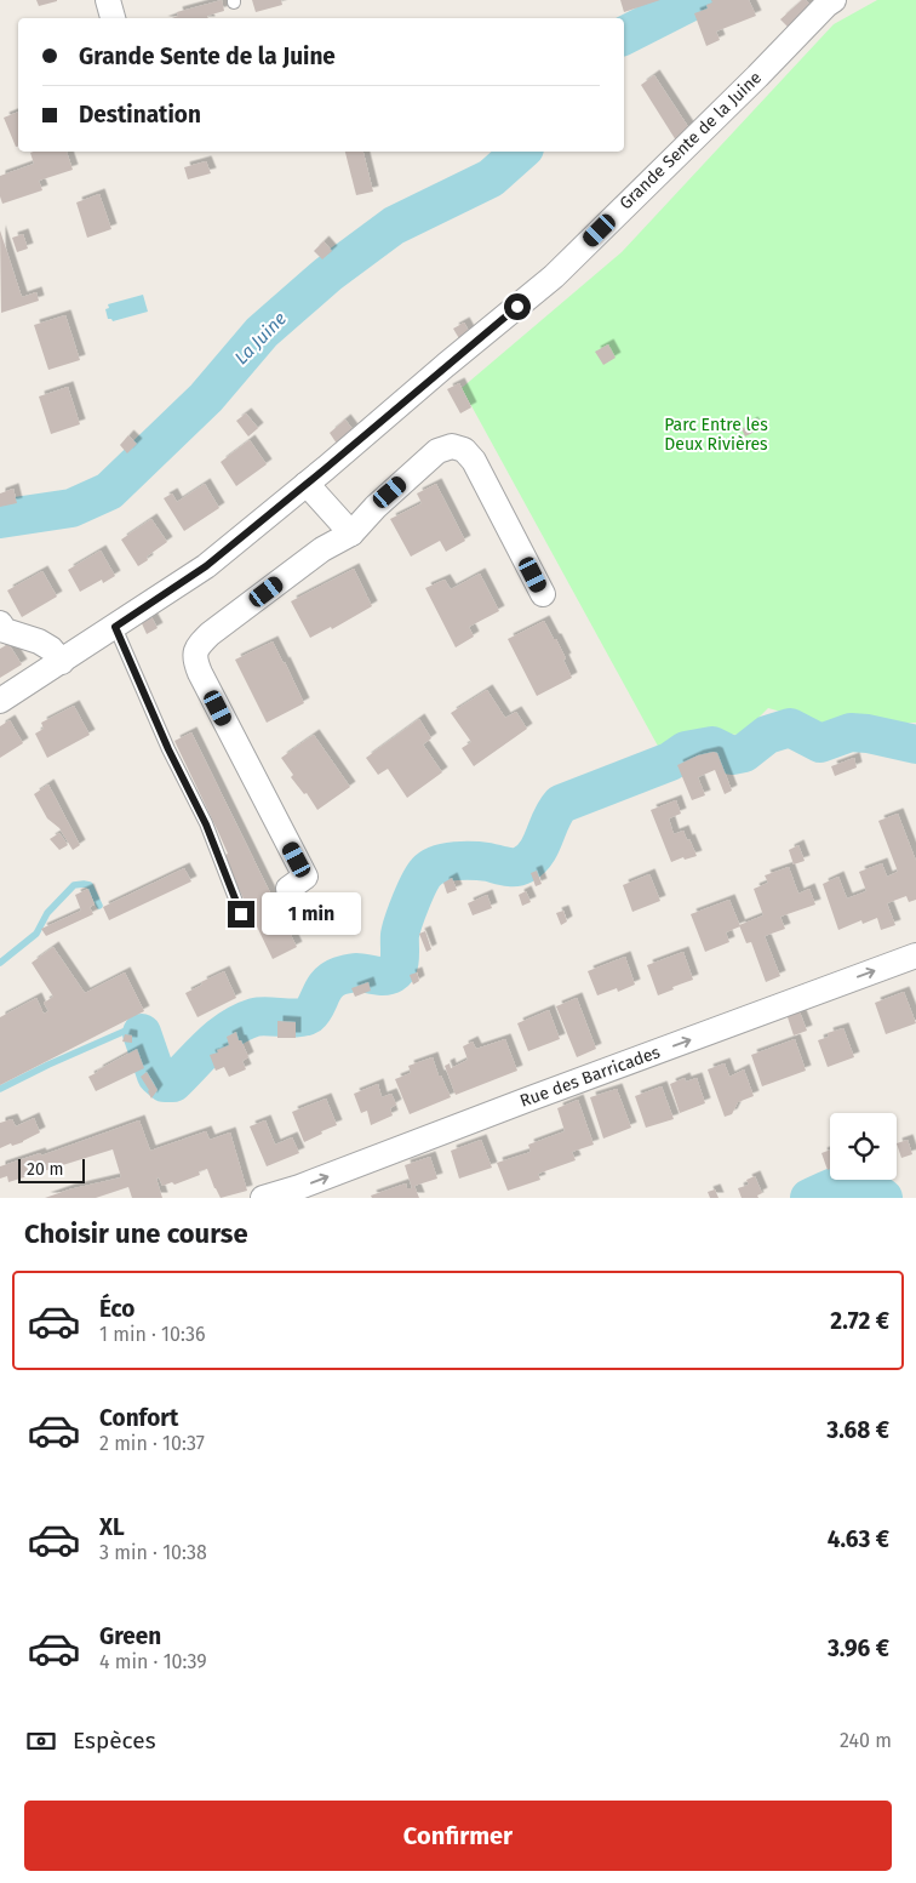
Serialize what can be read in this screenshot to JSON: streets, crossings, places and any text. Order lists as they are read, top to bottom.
{
  "streets": {
    "street": ["Grande Sente de la Juine", "Rue des Barricades"]
  },
  "one_way": ["Rue des Barricades"],
  "water": ["La Juine"],
  "parks": ["Parc Entre les Deux Rivières"],
  "scale_bar": "20 m",
  "page": {
    "banner": ["Grande Sente de la Juine", "Destination"],
    "bubble": "1 min",
    "scale": "20 m",
    "heading": "Choisir une course",
    "list": [
      {
        "name": "Éco",
        "note": "1 min · 10:36",
        "value": "2.72 €"
      },
      {
        "name": "Confort",
        "note": "2 min · 10:37",
        "value": "3.68 €"
      },
      {
        "name": "XL",
        "note": "3 min · 10:38",
        "value": "4.63 €"
      },
      {
        "name": "Green",
        "note": "4 min · 10:39",
        "value": "3.96 €"
      }
    ],
    "pay": ["Espèces", "240 m"],
    "buttons": "Confirmer"
  }
}
